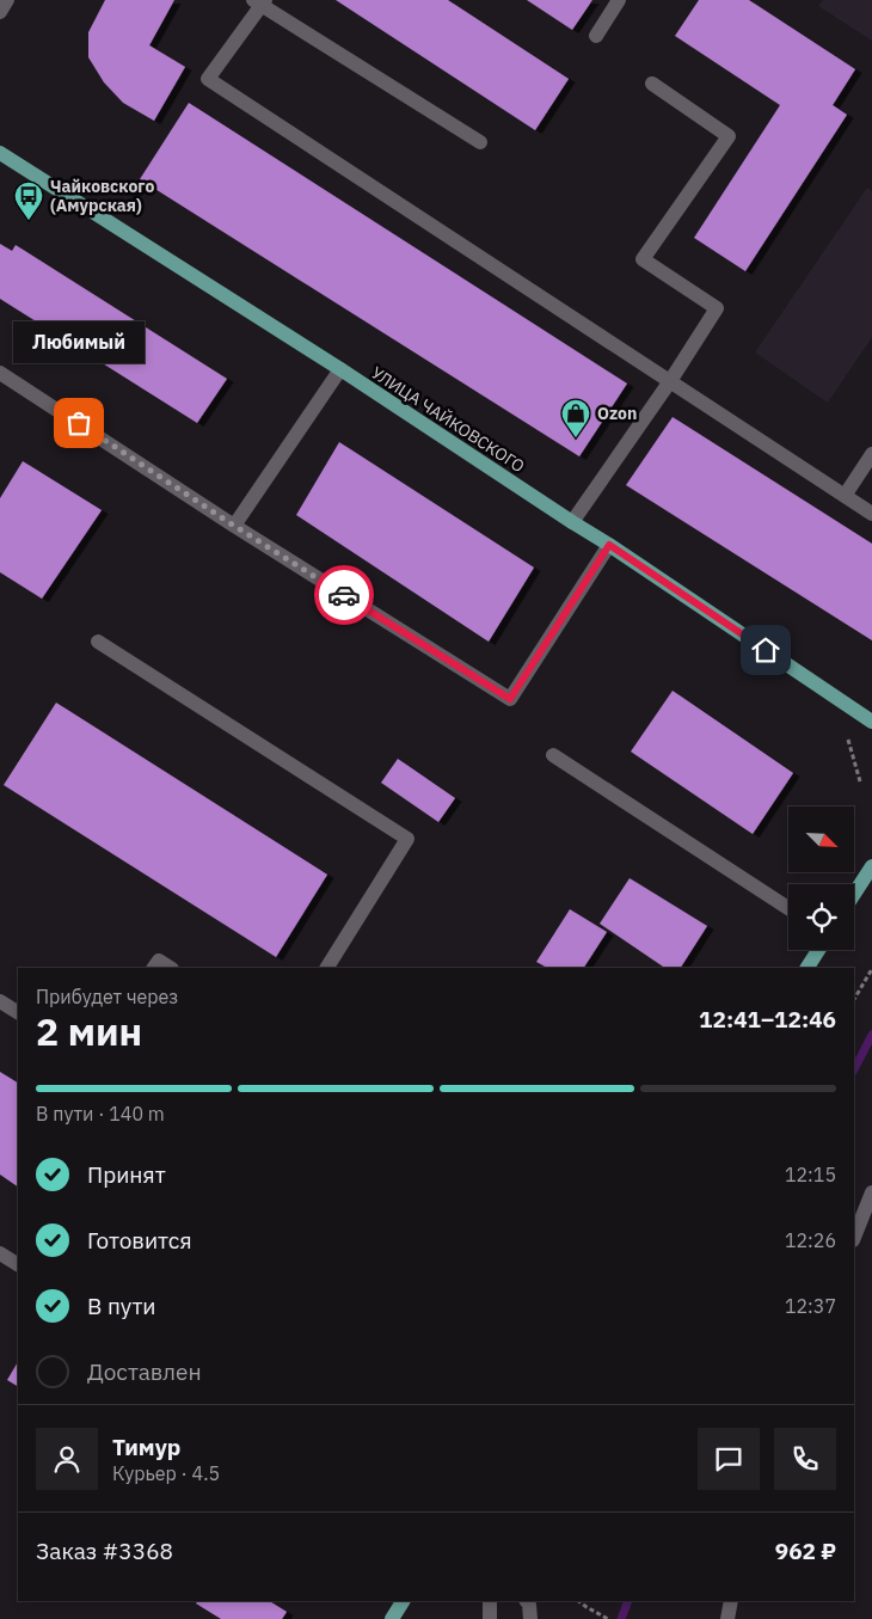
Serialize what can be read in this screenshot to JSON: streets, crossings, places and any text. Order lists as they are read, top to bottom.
{
  "streets": {
    "main road": ["УЛИЦА ЧАЙКОВСКОГО"]
  },
  "places": {
    "bus stop": ["Чайковского (Амурская)"],
    "other": ["Любимый"],
    "shop": ["Ozon"]
  },
  "north": "bottom right",
  "page": {
    "bubble": "Любимый",
    "heading": ["2 мин", "Прибудет через", "12:41–12:46"],
    "panel": [
      "Тимур",
      "Курьер · 4.5",
      "Заказ #3368",
      "962 ₽"
    ],
    "bar": "В пути · 140 m",
    "list": [
      ["Принят", "12:15"],
      ["Готовится", "12:26"],
      ["В пути", "12:37"],
      "Доставлен"
    ]
  }
}
